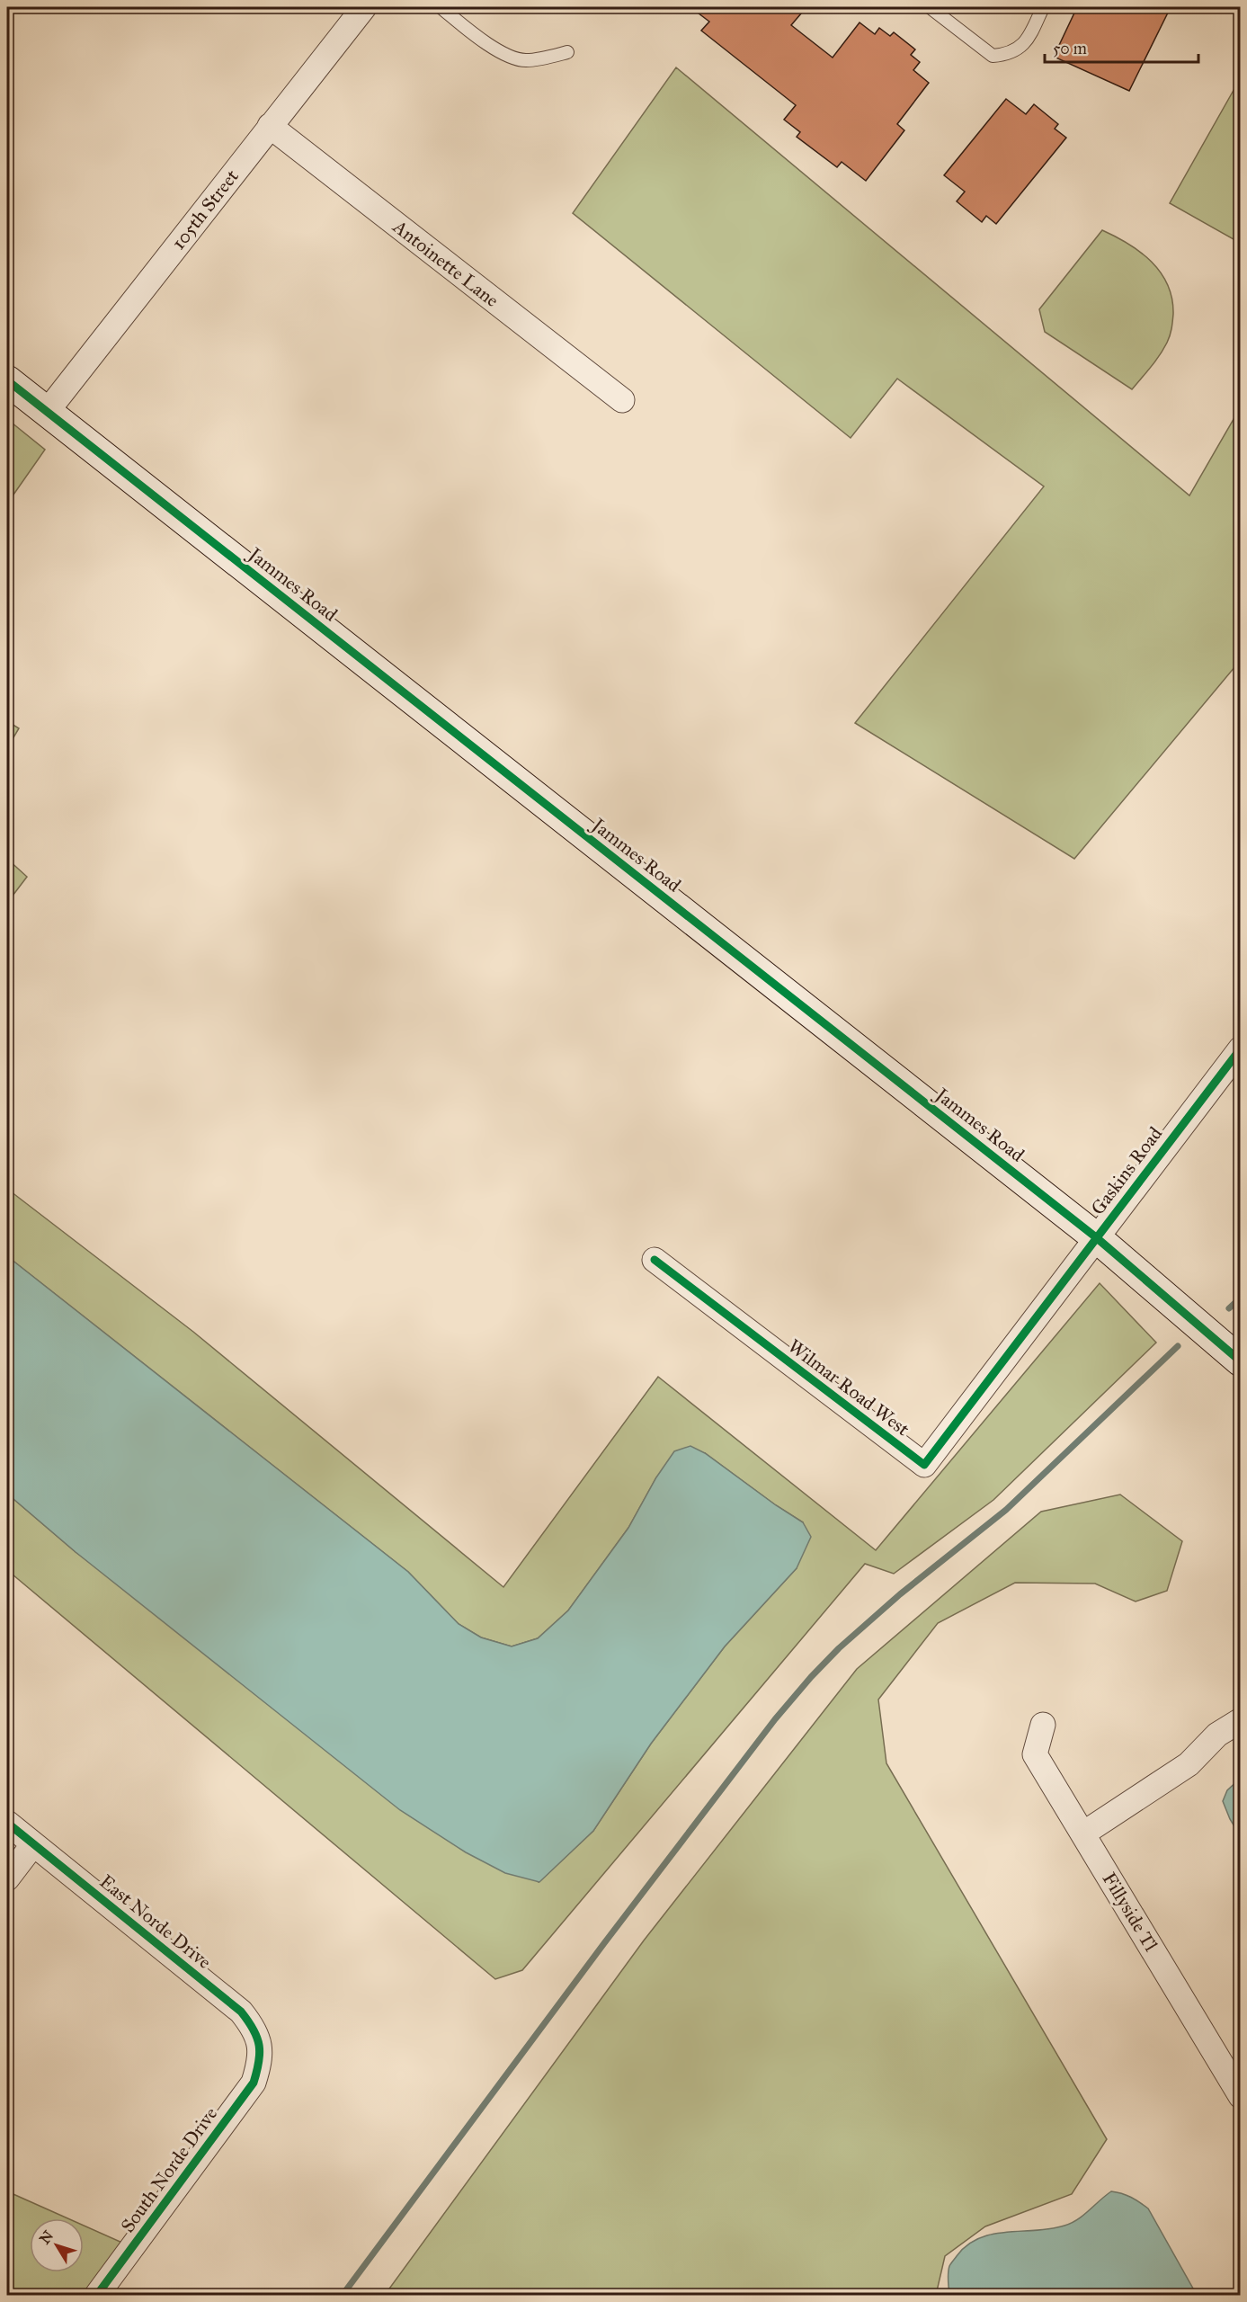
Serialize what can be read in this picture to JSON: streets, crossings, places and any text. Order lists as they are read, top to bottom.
{
  "streets": {
    "street": [
      "105th Street",
      "Antoinette Lane",
      "Jammes Road",
      "Gaskins Road",
      "Wilmar Road West",
      "Fillyside Tl",
      "East Norde Drive",
      "South Norde Drive"
    ]
  },
  "crossings": [
    ["105th Street", "Antoinette Lane"],
    ["105th Street", "Jammes Road"],
    ["Jammes Road", "Gaskins Road"],
    ["Gaskins Road", "Wilmar Road West"],
    ["East Norde Drive", "South Norde Drive"]
  ],
  "scale_bar": "50 m",
  "north": "top left"
}
